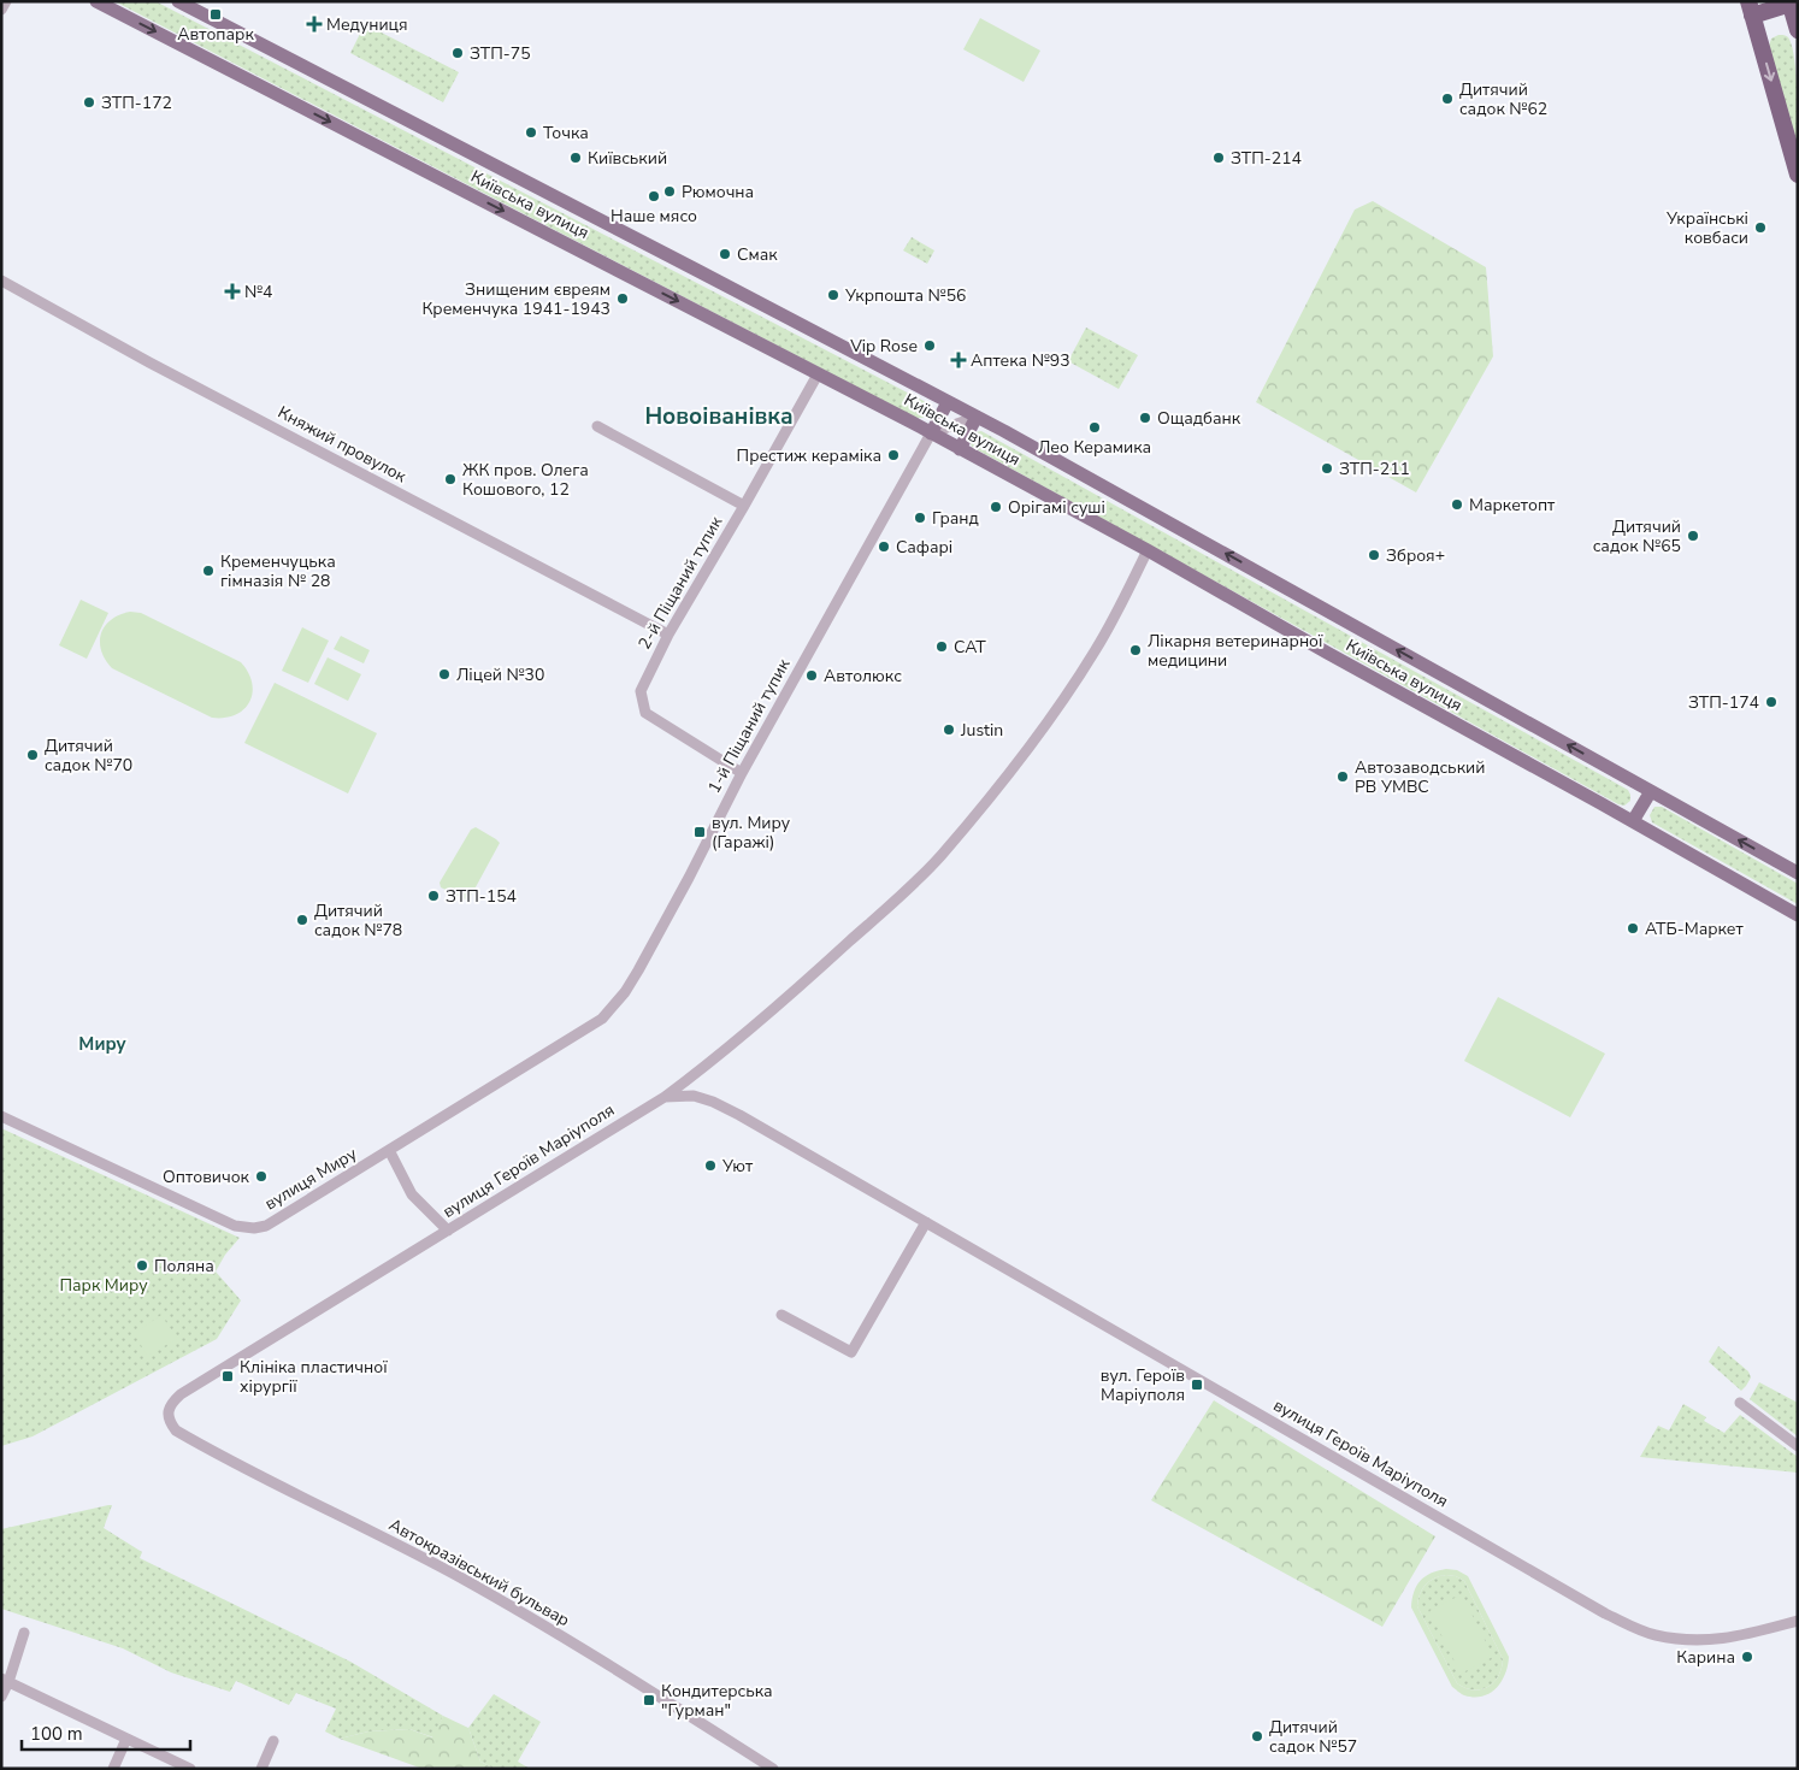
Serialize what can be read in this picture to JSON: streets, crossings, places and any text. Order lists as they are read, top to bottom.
{
  "streets": {
    "main road": ["Київська вулиця"],
    "street": [
      "Княжий провулок",
      "2-й Піщаний тупик",
      "1-й Піщаний тупик",
      "вулиця Героїв Маріуполя",
      "вулиця Миру",
      "Автокразівський бульвар"
    ]
  },
  "crossings": [
    ["Київська вулиця", "2-й Піщаний тупик"],
    ["Київська вулиця", "1-й Піщаний тупик"],
    ["Княжий провулок", "2-й Піщаний тупик"],
    ["2-й Піщаний тупик", "1-й Піщаний тупик"],
    ["1-й Піщаний тупик", "вулиця Миру"],
    ["вулиця Героїв Маріуполя", "Автокразівський бульвар"]
  ],
  "districts": ["Новоіванівка", "Миру"],
  "parks": ["Парк Миру"],
  "places": {
    "transit": [
      "Автопарк",
      "вул. Миру (Гаражі)",
      "Клініка пластичної хірургії",
      "вул. Героїв Маріуполя",
      "Кондитерська \"Гурман\""
    ],
    "health": ["Медуниця", "№4", "Аптека №93"],
    "other": [
      "ЗТП-75",
      "Дитячий садок №62",
      "ЗТП-172",
      "Точка",
      "Київський",
      "ЗТП-214",
      "Рюмочна",
      "Наше мясо",
      "Українські ковбаси",
      "Смак",
      "Укрпошта №56",
      "Знищеним євреям Кременчука 1941-1943",
      "Vip Rose",
      "Ощадбанк",
      "Лео Керамика",
      "Престиж кераміка",
      "ЗТП-211",
      "ЖК пров. Олега Кошового, 12",
      "Маркетопт",
      "Орігамі суші",
      "Гранд",
      "Дитячий садок №65",
      "Сафарі",
      "Зброя+",
      "Кременчуцька гімназія № 28",
      "САТ",
      "Лікарня ветеринарної медицини",
      "Ліцей №30",
      "Автолюкс",
      "ЗТП-174",
      "Justin",
      "Дитячий садок №70",
      "Автозаводський РВ УМВС",
      "ЗТП-154",
      "Дитячий садок №78",
      "АТБ-Маркет",
      "Уют",
      "Оптовичок",
      "Поляна",
      "Карина",
      "Дитячий садок №57"
    ]
  },
  "scale_bar": "100 m"
}
